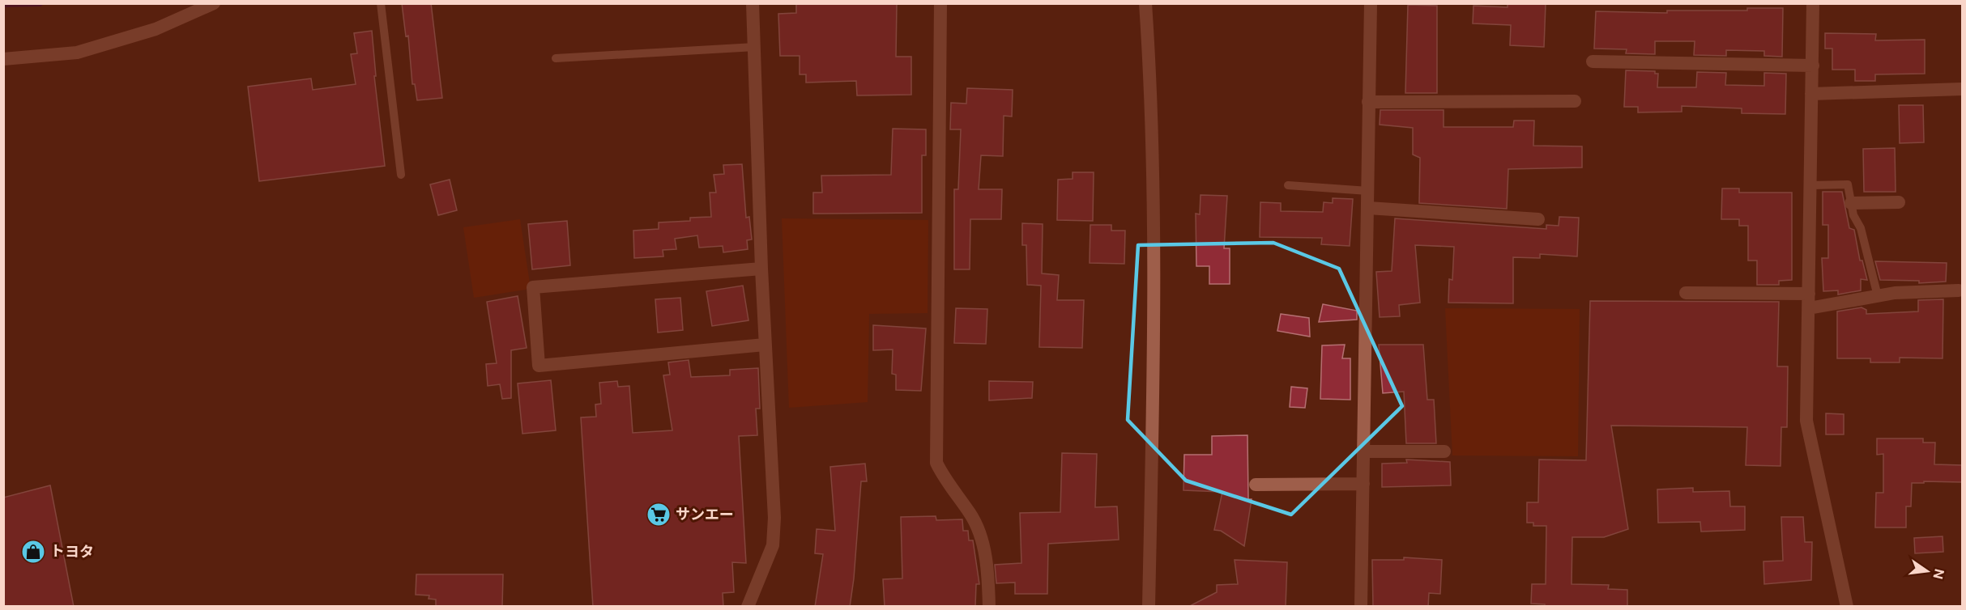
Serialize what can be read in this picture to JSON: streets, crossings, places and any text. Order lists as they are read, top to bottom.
{
  "places": {
    "supermarket": ["サンエー"],
    "shop": ["トヨタ"]
  },
  "north": "right"
}
